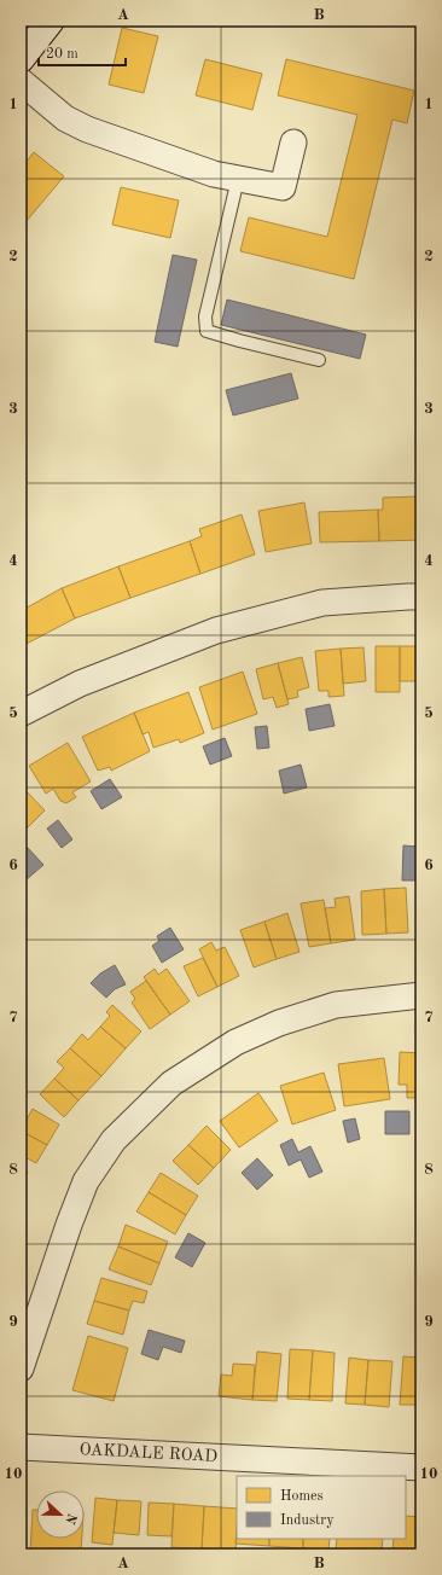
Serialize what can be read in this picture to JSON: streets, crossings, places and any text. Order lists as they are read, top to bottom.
{
  "streets": {
    "street": ["OAKDALE ROAD"]
  },
  "legend": ["Homes", "Industry"],
  "scale_bar": "20 m",
  "north": "right",
  "grid": {
    "columns": ["A", "B"],
    "rows": [
      "1",
      "2",
      "3",
      "4",
      "5",
      "6",
      "7",
      "8",
      "9",
      "10"
    ]
  }
}
